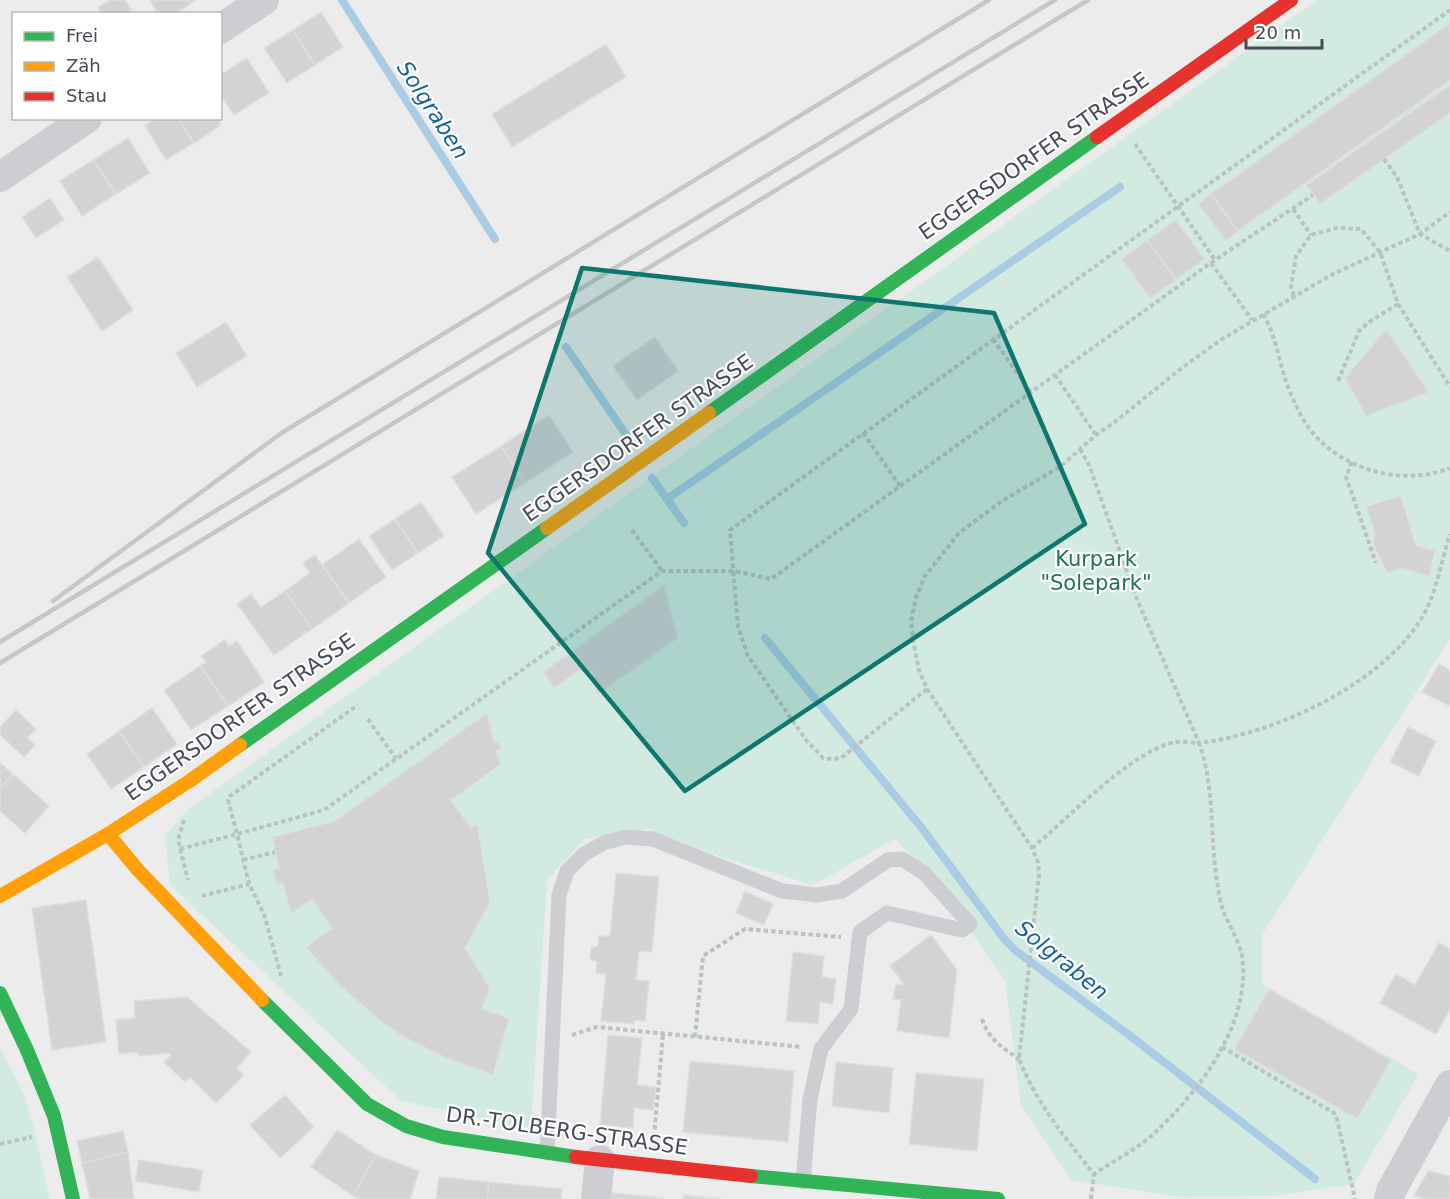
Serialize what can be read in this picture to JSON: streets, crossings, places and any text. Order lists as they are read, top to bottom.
{
  "streets": {
    "street": ["EGGERSDORFER STRASSE", "DR.-TOLBERG-STRASSE"]
  },
  "crossings": [
    ["EGGERSDORFER STRASSE", "DR.-TOLBERG-STRASSE"]
  ],
  "water": ["Solgraben"],
  "parks": ["Kurpark \"Solepark\""],
  "legend": ["Frei", "Zäh", "Stau"],
  "scale_bar": "20 m"
}
